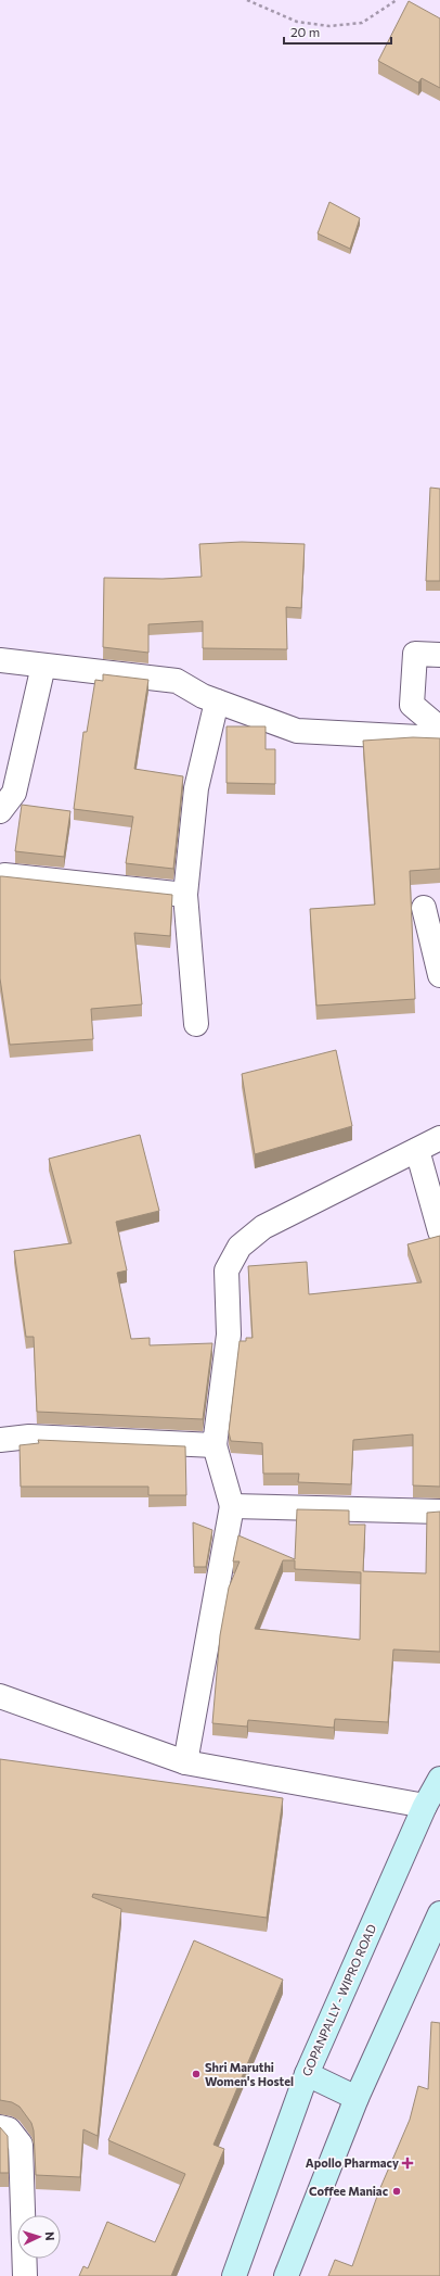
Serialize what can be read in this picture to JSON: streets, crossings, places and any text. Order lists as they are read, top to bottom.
{
  "streets": {
    "main road": ["GOPANPALLY - WIPRO ROAD"]
  },
  "places": {
    "other": ["Shri Maruthi Women's Hostel", "Coffee Maniac"],
    "health": ["Apollo Pharmacy"]
  },
  "scale_bar": "20 m",
  "north": "right"
}
